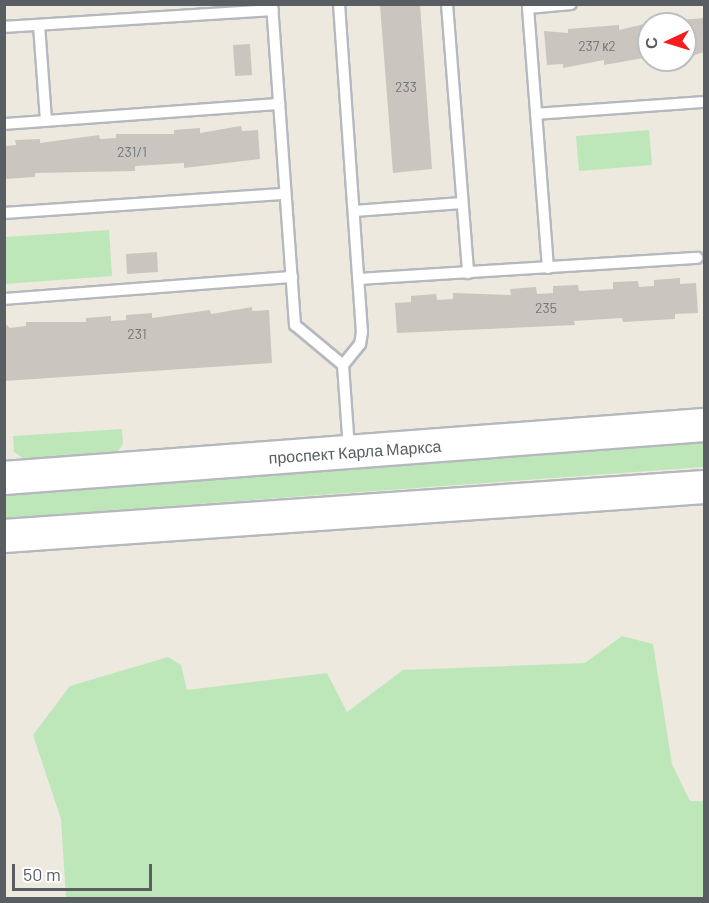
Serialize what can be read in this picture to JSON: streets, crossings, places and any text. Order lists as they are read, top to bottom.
{
  "streets": {
    "street": ["проспект Карла Маркса"]
  },
  "house_numbers": [
    "237 к2",
    "233",
    "231/1",
    "235",
    "231"
  ],
  "scale_bar": "50 m",
  "north": "left"
}
